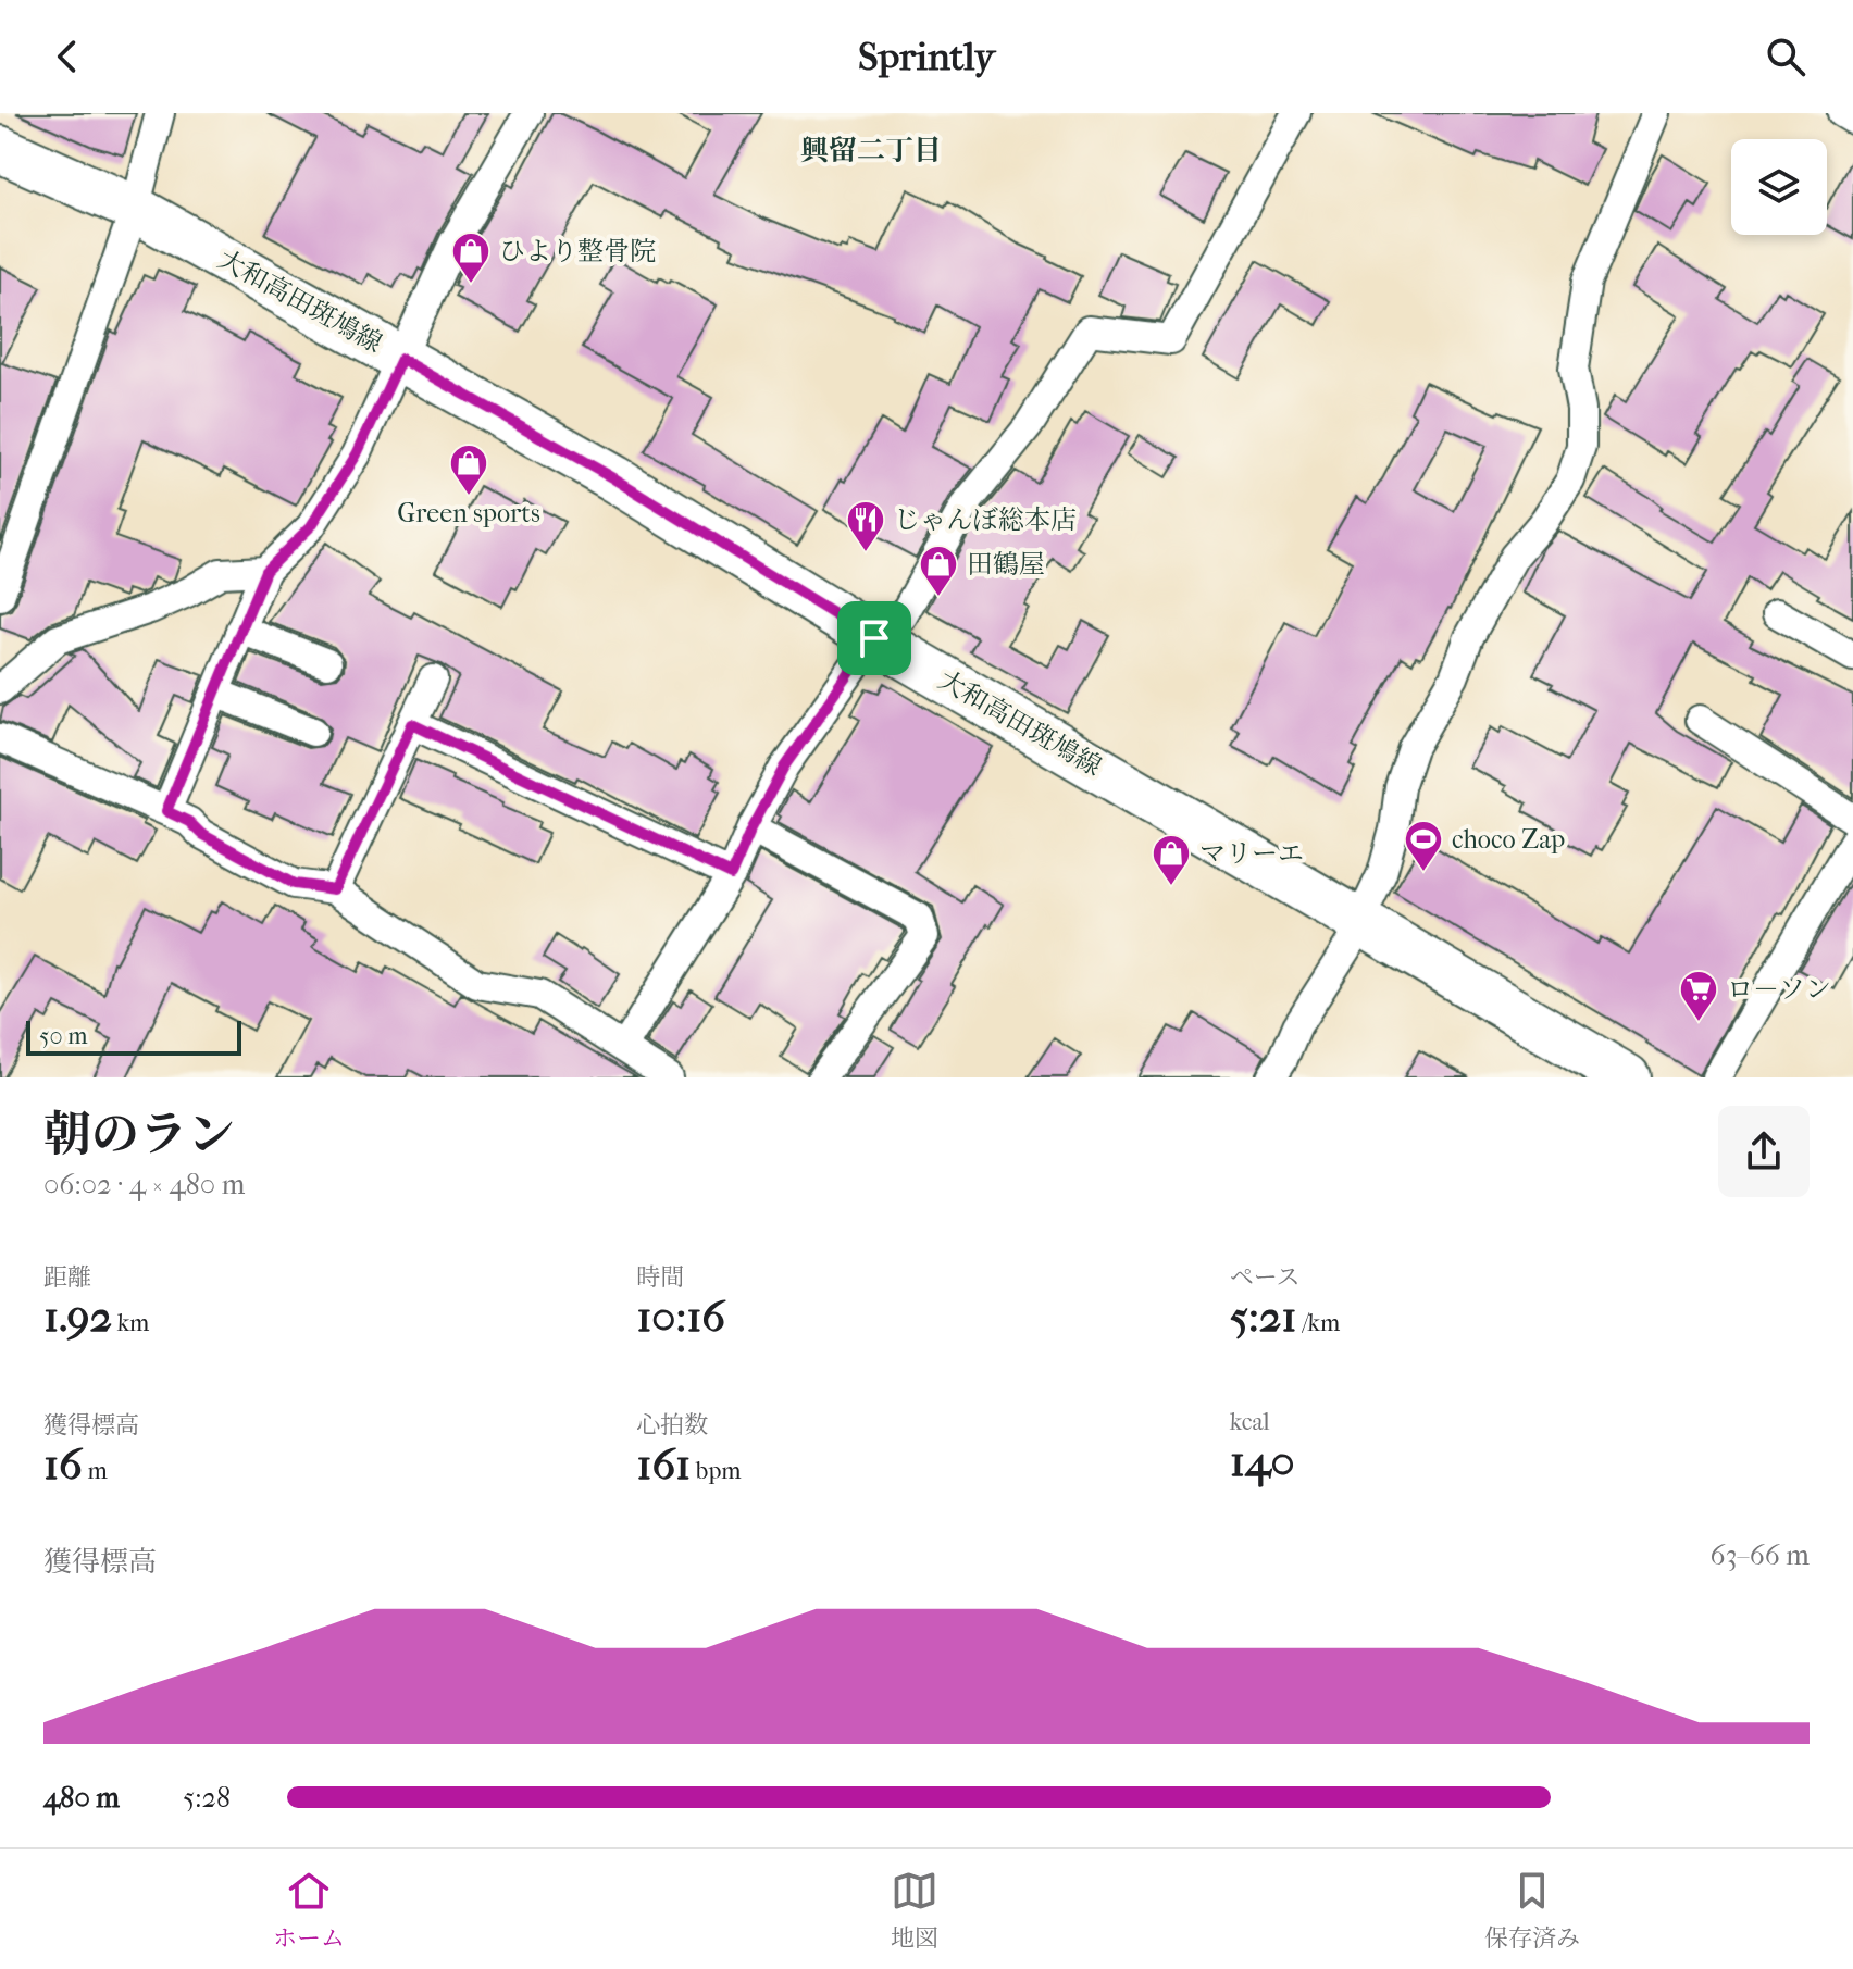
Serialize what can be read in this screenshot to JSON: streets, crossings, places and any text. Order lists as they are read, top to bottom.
{
  "streets": {
    "main road": ["大和高田斑鳩線"]
  },
  "districts": ["興留二丁目"],
  "places": {
    "shop": [
      "ひより整骨院",
      "Green sports",
      "田鶴屋",
      "マリーエ"
    ],
    "restaurant": ["じゃんぼ総本店"],
    "sports": ["choco Zap"],
    "supermarket": ["ロ－ソン"]
  },
  "scale_bar": "50 m",
  "page": {
    "header": "Sprintly",
    "scale": "50 m",
    "heading": ["朝のラン", "06:02 · 4 × 480 m"],
    "stats": [
      ["距離", "1.92 km"],
      ["時間", "10:16"],
      ["ペース", "5:21 /km"],
      ["獲得標高", "16 m"],
      ["心拍数", "161 bpm"],
      ["kcal", "140"]
    ],
    "chart": ["獲得標高", "63–66 m"],
    "list": [
      {
        "name": "480 m",
        "note": "5:28"
      }
    ],
    "tabs": ["ホーム", "地図", "保存済み"]
  }
}
